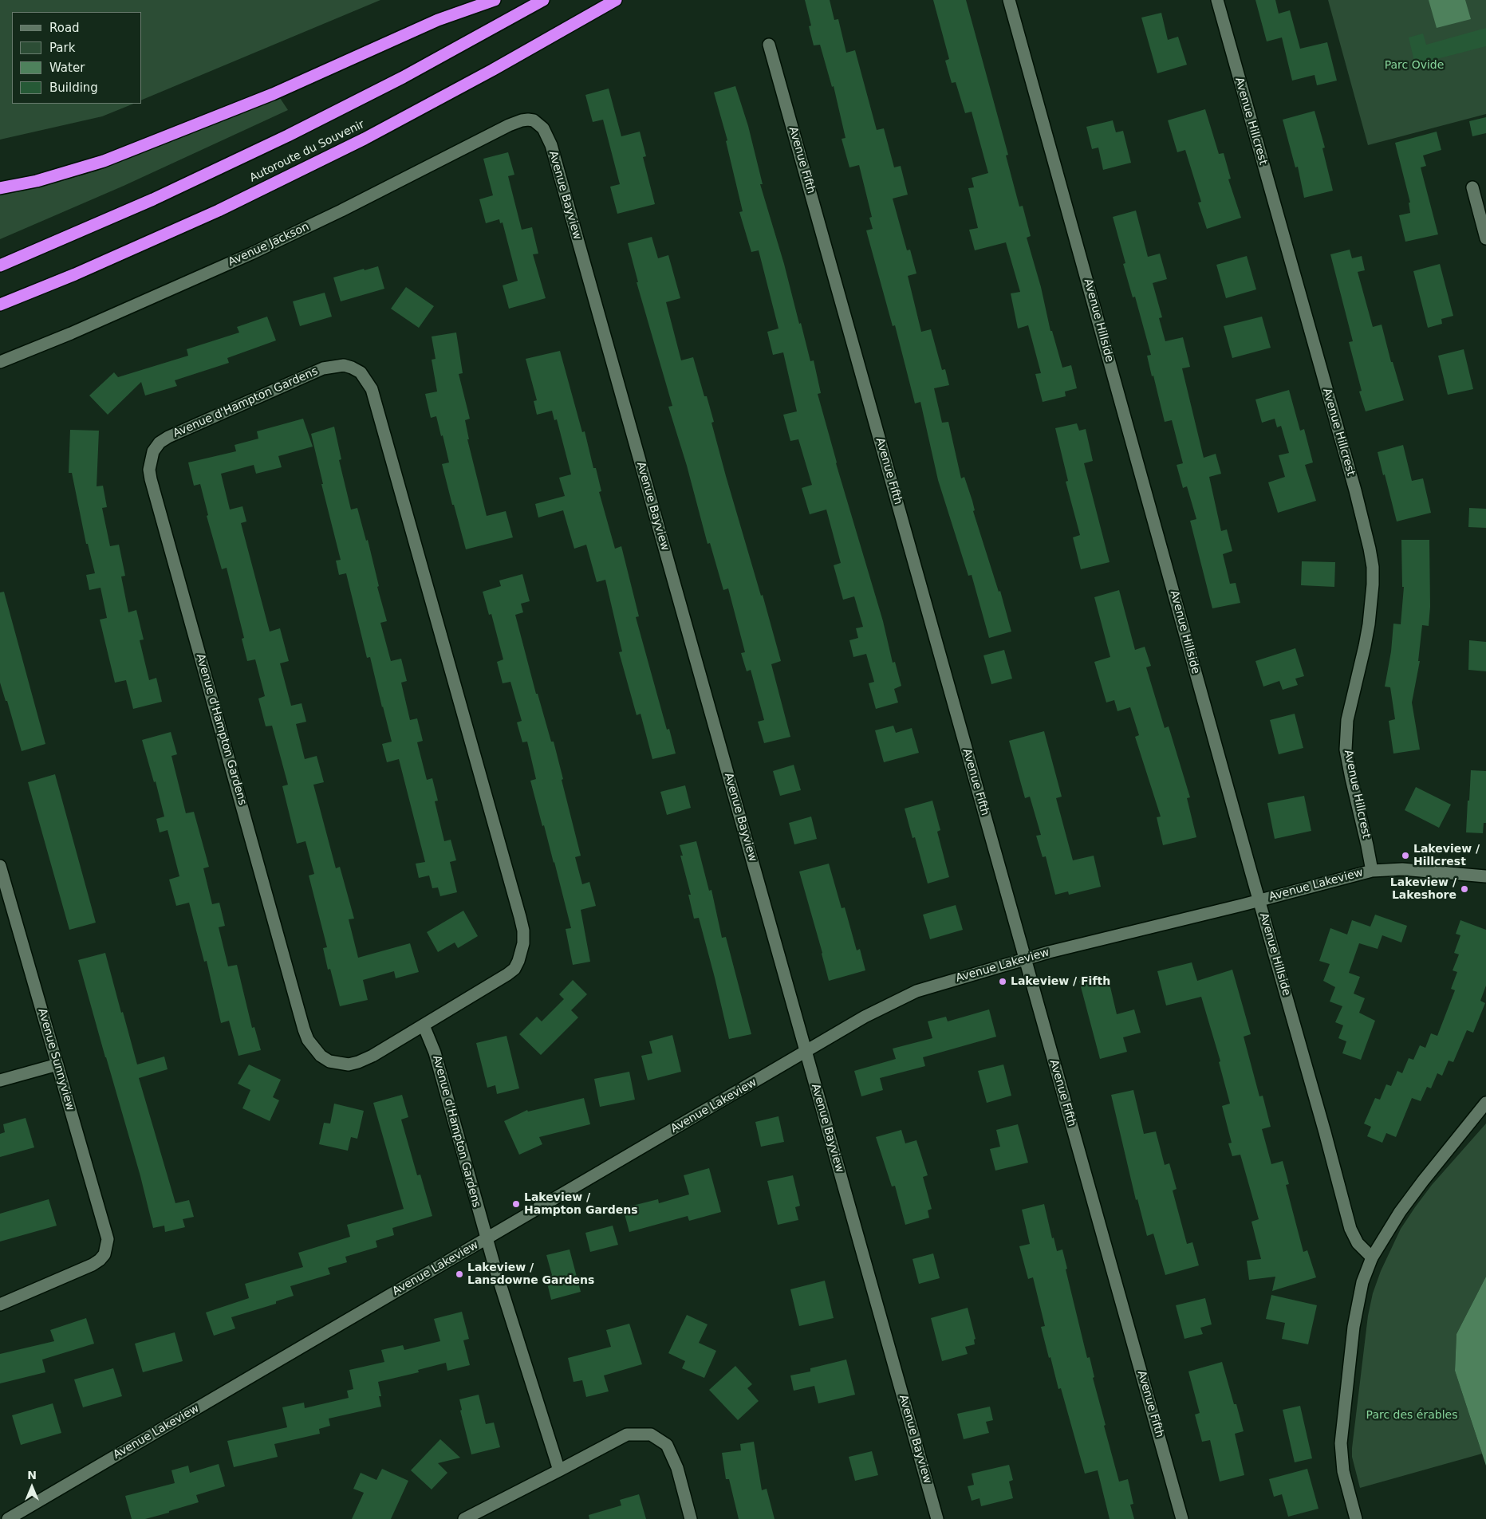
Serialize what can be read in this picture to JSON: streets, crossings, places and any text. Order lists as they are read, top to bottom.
{
  "streets": {
    "highway": ["Autoroute du Souvenir"],
    "street": [
      "Avenue Hillcrest",
      "Avenue Fifth",
      "Avenue Bayview",
      "Avenue Jackson",
      "Avenue Hillside",
      "Avenue d'Hampton Gardens",
      "Avenue Lakeview",
      "Avenue Sunnyview"
    ]
  },
  "crossings": [
    ["Avenue Hillcrest", "Avenue Lakeview"],
    ["Avenue Fifth", "Avenue Lakeview"],
    ["Avenue Bayview", "Avenue Jackson"],
    ["Avenue Bayview", "Avenue Lakeview"],
    ["Avenue Hillside", "Avenue Lakeview"],
    ["Avenue d'Hampton Gardens", "Avenue Lakeview"]
  ],
  "parks": ["Parc Ovide", "Parc des érables"],
  "places": [
    "Lakeview / Hillcrest",
    "Lakeview / Lakeshore",
    "Lakeview / Fifth",
    "Lakeview / Hampton Gardens",
    "Lakeview / Lansdowne Gardens"
  ],
  "legend": [
    "Road",
    "Park",
    "Water",
    "Building"
  ],
  "north": "top"
}
